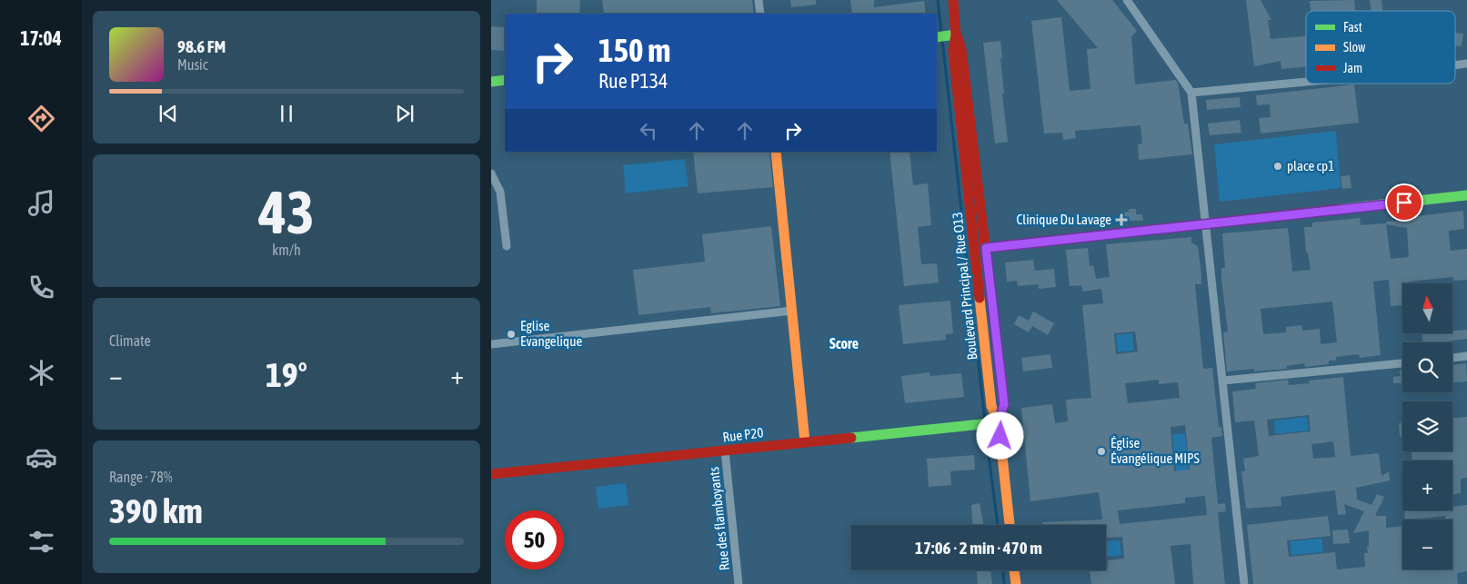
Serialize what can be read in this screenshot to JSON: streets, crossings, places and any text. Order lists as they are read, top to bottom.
{
  "streets": {
    "street": ["Boulevard Principal / Rue O13", "Rue P20", "Rue des flamboyants"]
  },
  "crossings": [
    ["Boulevard Principal / Rue O13", "Rue P20"],
    ["Rue P20", "Rue des flamboyants"]
  ],
  "districts": ["Score"],
  "places": {
    "other": ["place cp1", "Eglise Evangelique", "Église Évangélique MIPS"],
    "health": ["Clinique Du Lavage"]
  },
  "legend": ["Fast", "Slow", "Jam"],
  "north": "top",
  "page": {
    "tabs": "17:04",
    "turn": ["150 m", "Rue P134"],
    "song": ["98.6 FM", "Music"],
    "tile": [
      ["43", "km/h"],
      "Climate",
      ["Range · 78%", "390 km"]
    ],
    "map_buttons": ["+", "−"],
    "heat": ["−", "19°", "+"],
    "limit": "50",
    "trip": "17:06 · 2 min · 470 m"
  }
}
